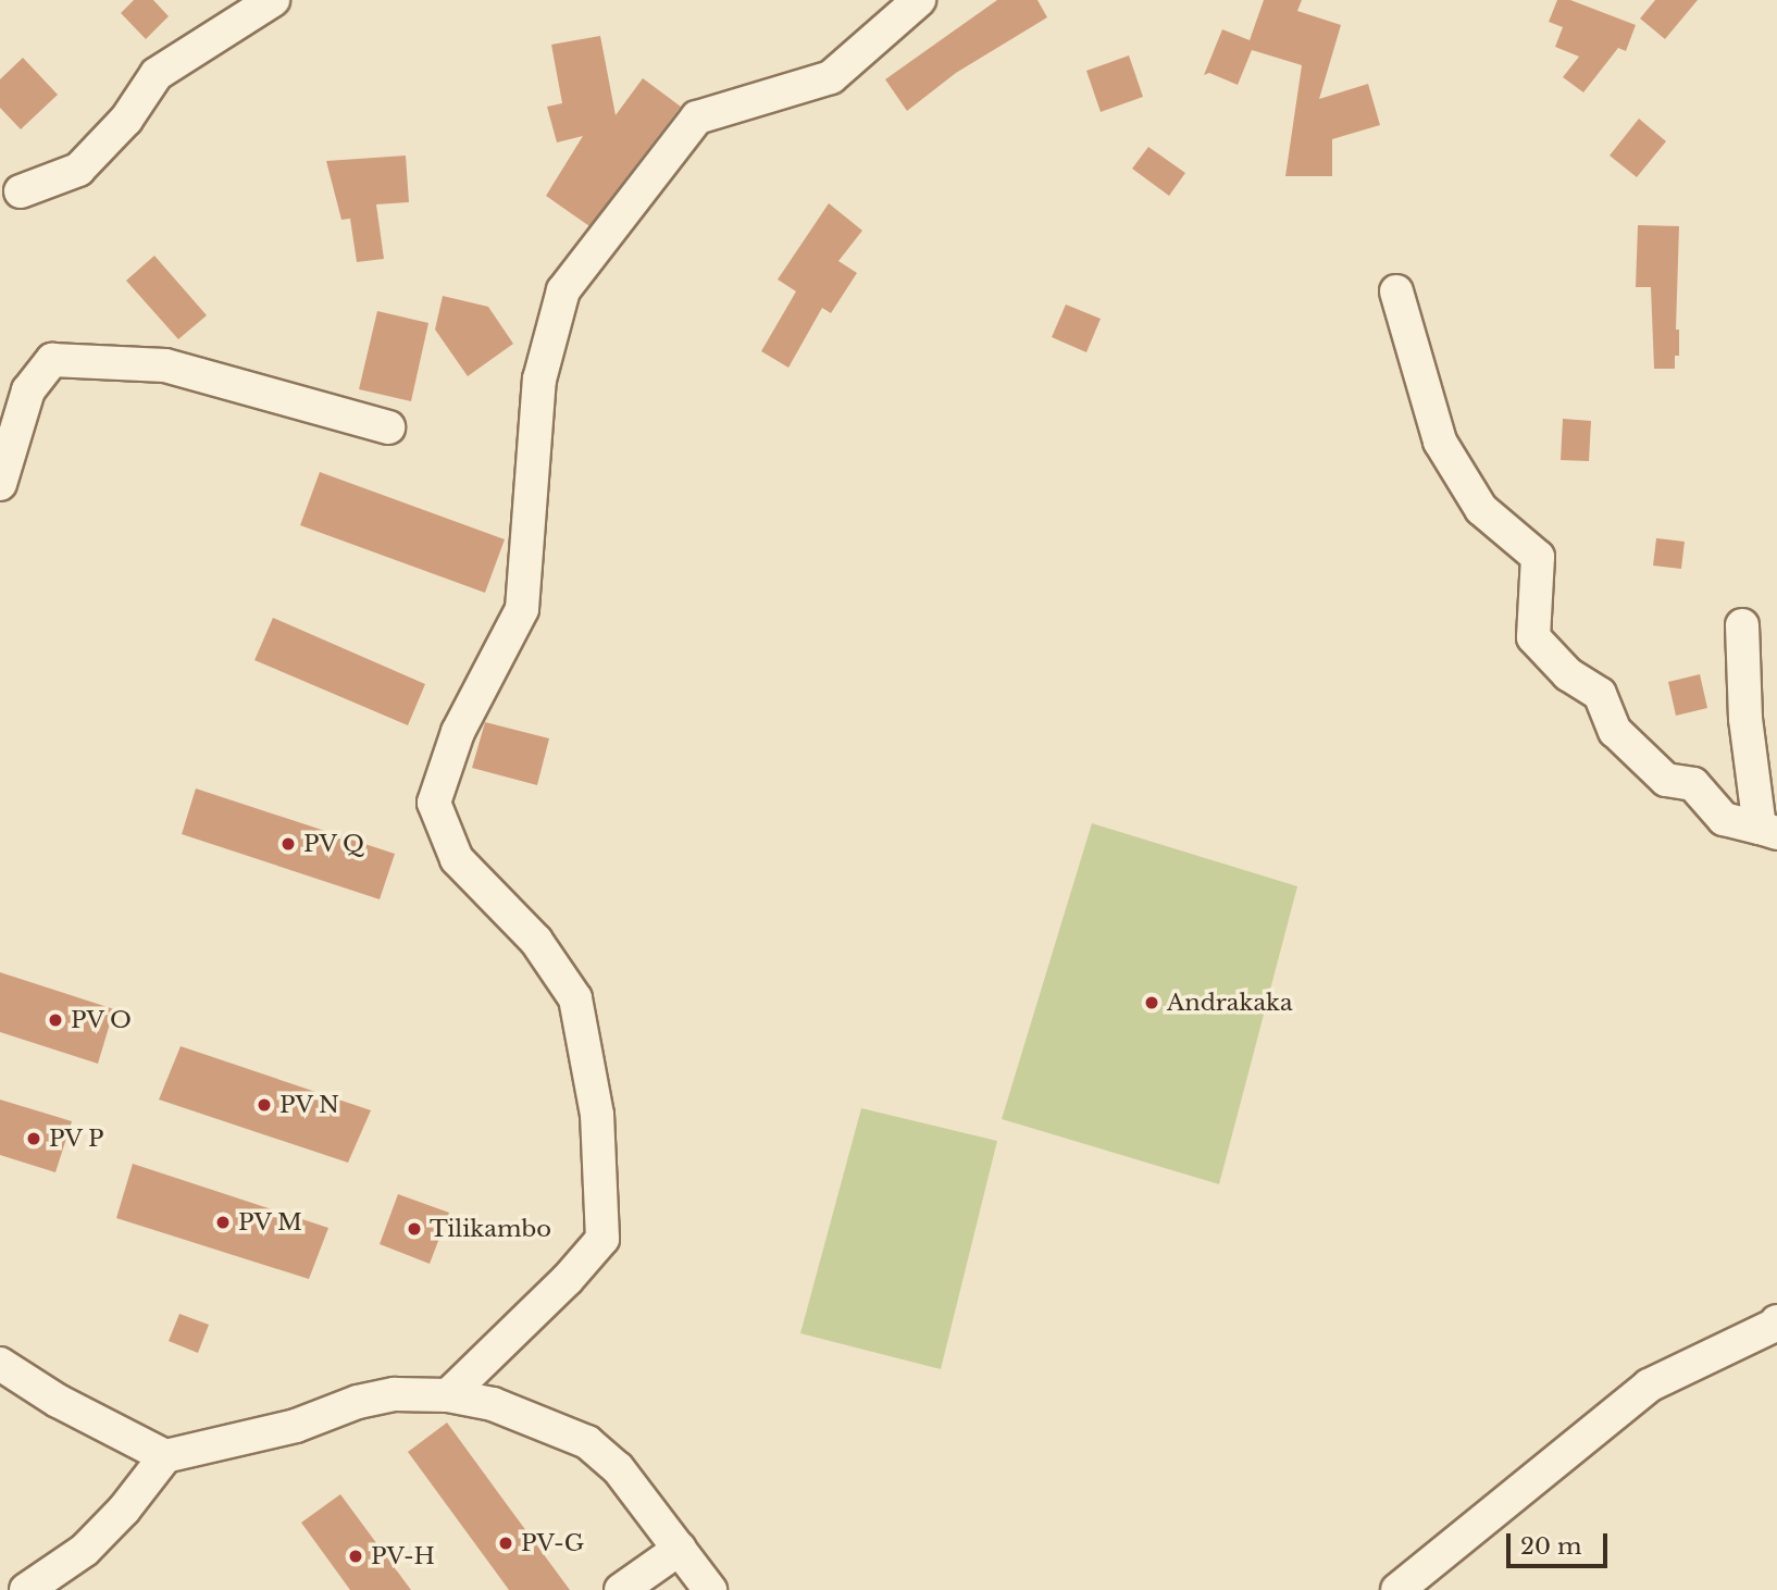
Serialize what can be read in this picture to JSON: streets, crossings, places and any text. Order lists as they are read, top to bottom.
{
  "places": [
    "PV Q",
    "Andrakaka",
    "PV O",
    "PV N",
    "PV P",
    "PV M",
    "Tilikambo",
    "PV-G",
    "PV-H"
  ],
  "scale_bar": "20 m"
}
